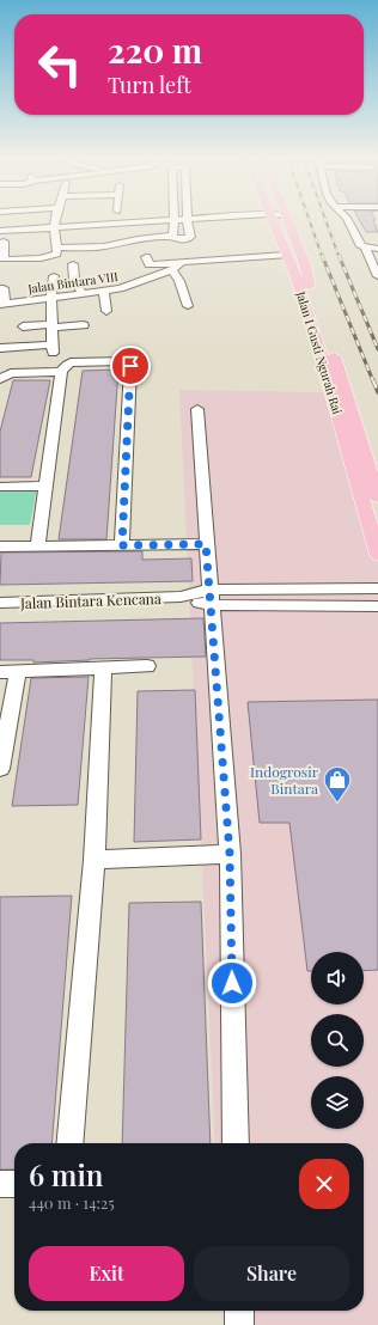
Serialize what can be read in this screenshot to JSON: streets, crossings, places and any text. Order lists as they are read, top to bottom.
{
  "streets": {
    "main road": ["Jalan I Gusti Ngurah Rai"],
    "street": ["Jalan Bintara VIII", "Jalan Bintara Kencana"]
  },
  "places": {
    "shop": ["Indogrosir Bintara"]
  },
  "page": {
    "turn": ["220 m", "Turn left"],
    "heading": ["6 min", "440 m · 14:25"],
    "buttons": ["Exit", "Share"]
  }
}
